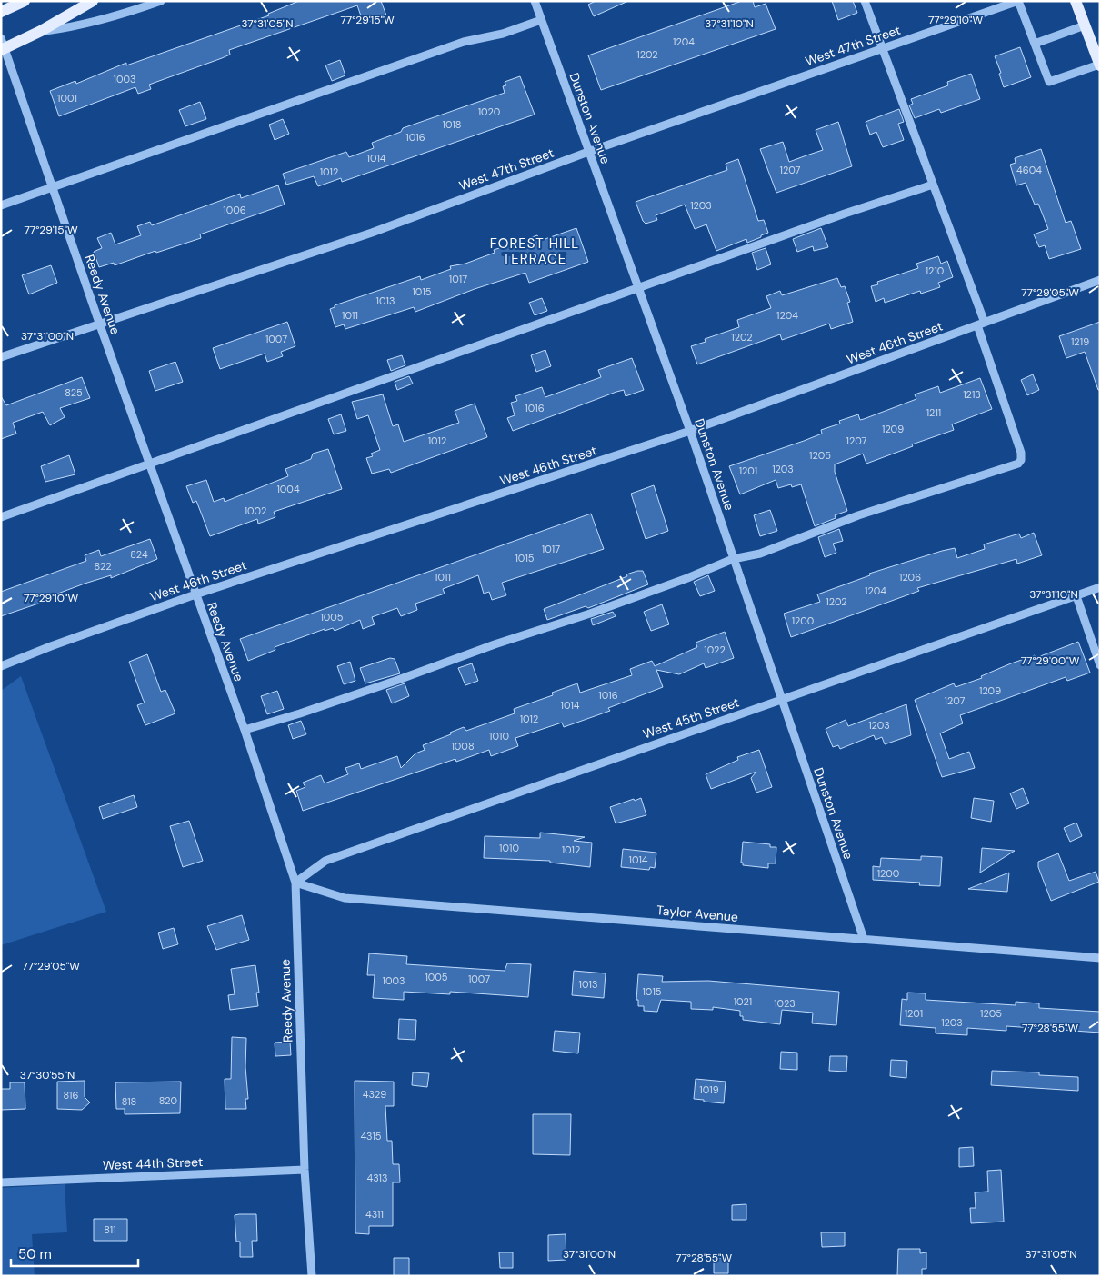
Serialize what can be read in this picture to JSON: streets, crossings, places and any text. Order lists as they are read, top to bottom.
{
  "streets": {
    "street": [
      "West 47th Street",
      "Dunston Avenue",
      "Reedy Avenue",
      "West 46th Street",
      "West 45th Street",
      "Taylor Avenue",
      "West 44th Street"
    ]
  },
  "crossings": [
    ["West 47th Street", "Dunston Avenue"],
    ["West 47th Street", "Reedy Avenue"],
    ["Dunston Avenue", "West 46th Street"],
    ["Dunston Avenue", "West 45th Street"],
    ["Dunston Avenue", "Taylor Avenue"],
    ["Reedy Avenue", "West 46th Street"],
    ["Reedy Avenue", "West 45th Street"],
    ["Reedy Avenue", "Taylor Avenue"],
    ["Reedy Avenue", "West 44th Street"],
    ["West 45th Street", "Taylor Avenue"]
  ],
  "districts": ["FOREST HILL TERRACE"],
  "house_numbers": [
    "1204",
    "1202",
    "1003",
    "1001",
    "1020",
    "1018",
    "1016",
    "1014",
    "1207",
    "4604",
    "1012",
    "1203",
    "1006",
    "1210",
    "1017",
    "1015",
    "1013",
    "1011",
    "1204",
    "1202",
    "1007",
    "1219",
    "825",
    "1213",
    "1016",
    "1211",
    "1209",
    "1012",
    "1207",
    "1205",
    "1203",
    "1201",
    "1004",
    "1002",
    "1017",
    "824",
    "1015",
    "822",
    "1011",
    "1206",
    "1204",
    "1202",
    "1005",
    "1200",
    "1022",
    "1209",
    "1016",
    "1207",
    "1014",
    "1012",
    "1203",
    "1010",
    "1008",
    "1010",
    "1012",
    "1014",
    "1200",
    "1005",
    "1007",
    "1003",
    "1013",
    "1015",
    "1021",
    "1023",
    "1201",
    "1205",
    "1203",
    "1019",
    "4329",
    "816",
    "820",
    "818",
    "4315",
    "4313",
    "4311",
    "811"
  ],
  "scale_bar": "50 m",
  "coordinates": [
    "77°29'15\"W",
    "77°29'10\"W",
    "37°31'05\"N",
    "37°31'10\"N",
    "77°29'05\"W",
    "37°31'00\"N",
    "77°29'00\"W",
    "77°28'55\"W",
    "37°30'55\"N"
  ]
}
